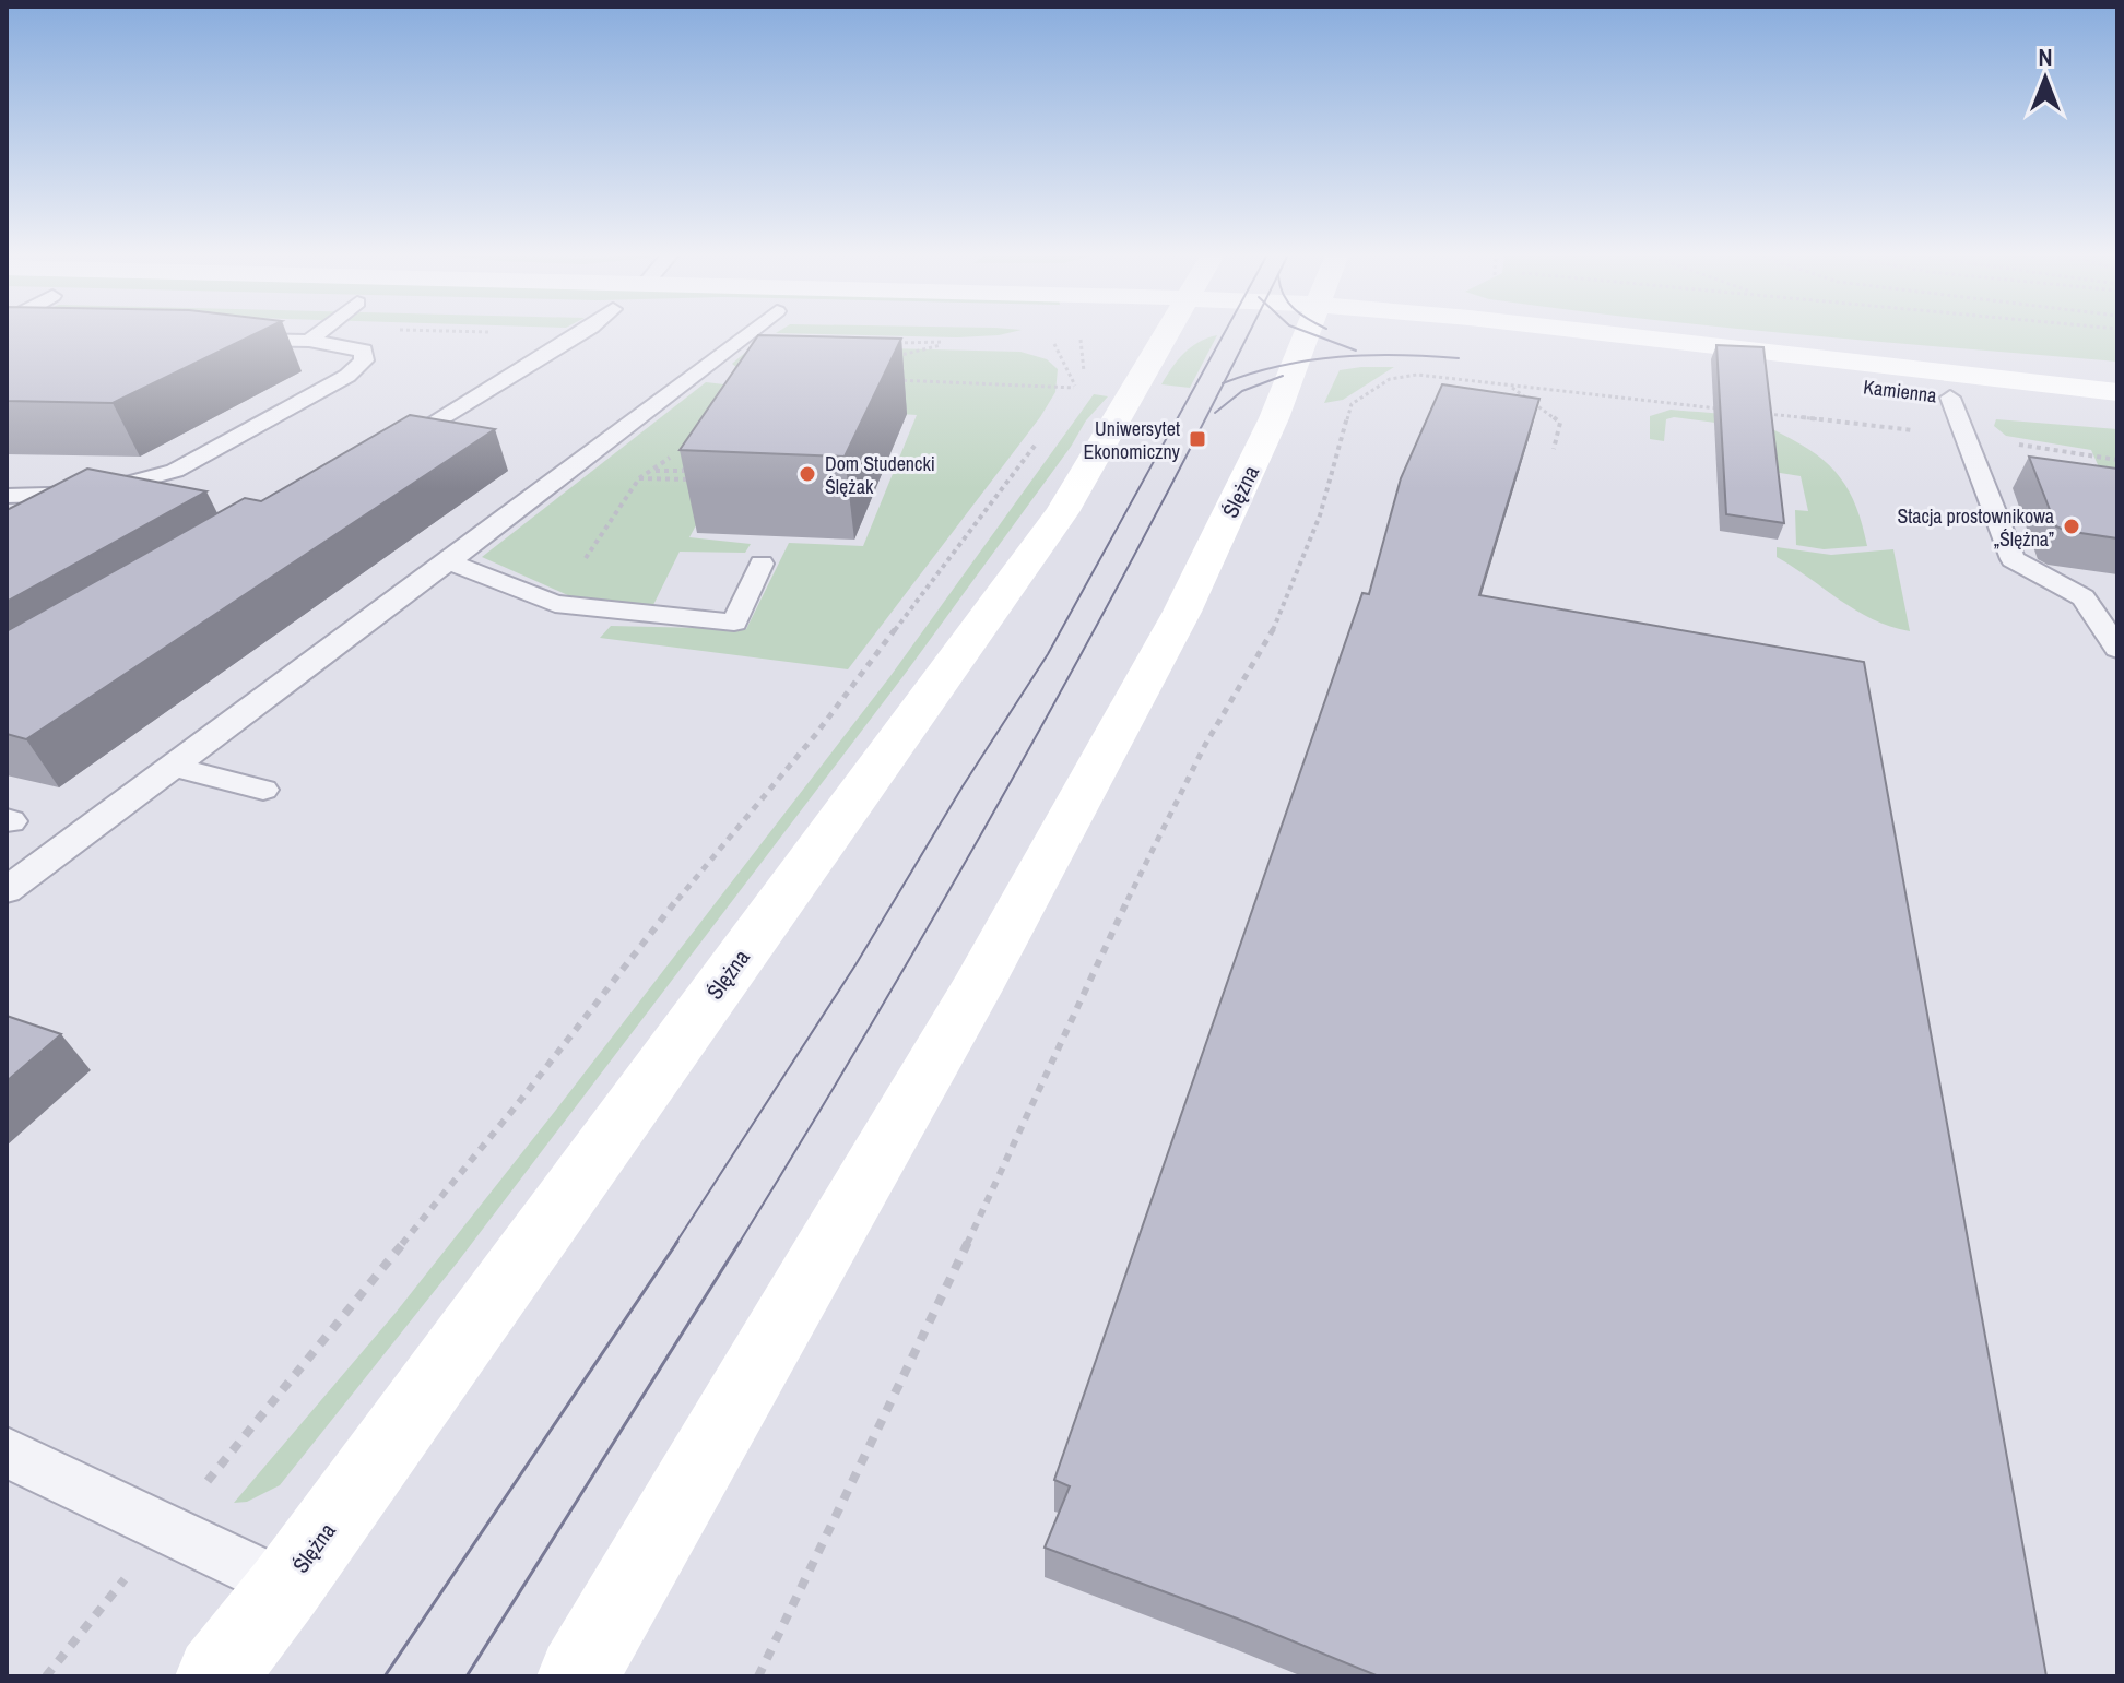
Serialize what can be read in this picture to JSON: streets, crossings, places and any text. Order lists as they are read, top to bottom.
{
  "streets": {
    "street": ["Kamienna", "Ślężna"]
  },
  "places": {
    "transit": ["Uniwersytet Ekonomiczny"],
    "other": ["Dom Studencki Ślężak", "Stacja prostownikowa „Ślężna”"]
  },
  "north": "top"
}
